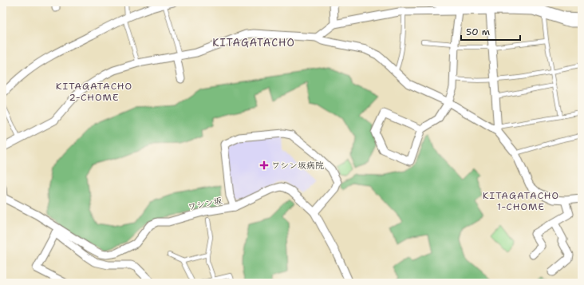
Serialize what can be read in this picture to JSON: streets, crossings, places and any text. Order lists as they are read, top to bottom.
{
  "streets": {
    "street": ["ワシン坂"]
  },
  "districts": ["KITAGATACHO", "KITAGATACHO 2-CHOME", "KITAGATACHO 1-CHOME"],
  "places": {
    "health": ["ワシン坂病院"]
  },
  "scale_bar": "50 m"
}
